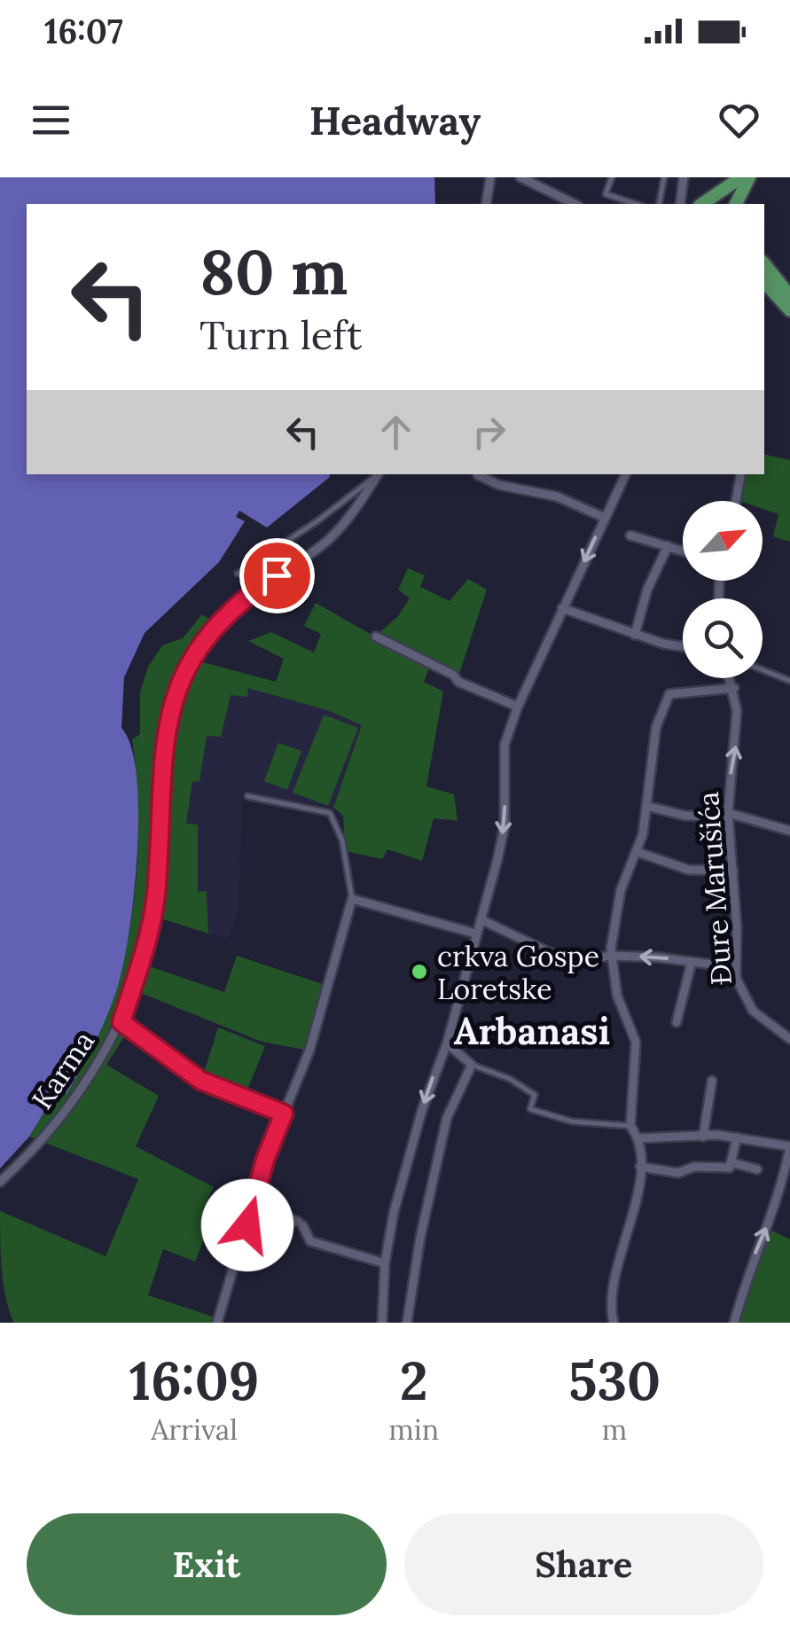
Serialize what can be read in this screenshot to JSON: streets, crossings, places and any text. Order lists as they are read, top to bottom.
{
  "streets": {
    "street": ["Đure Marušića", "Karma"]
  },
  "districts": ["Arbanasi"],
  "places": ["crkva Gospe Loretske"],
  "north": "top right",
  "page": {
    "status": "16:07",
    "header": "Headway",
    "turn": ["80 m", "Turn left"],
    "eta": [
      "16:09",
      "Arrival",
      "2",
      "min",
      "530",
      "m"
    ],
    "buttons": ["Exit", "Share"]
  }
}
